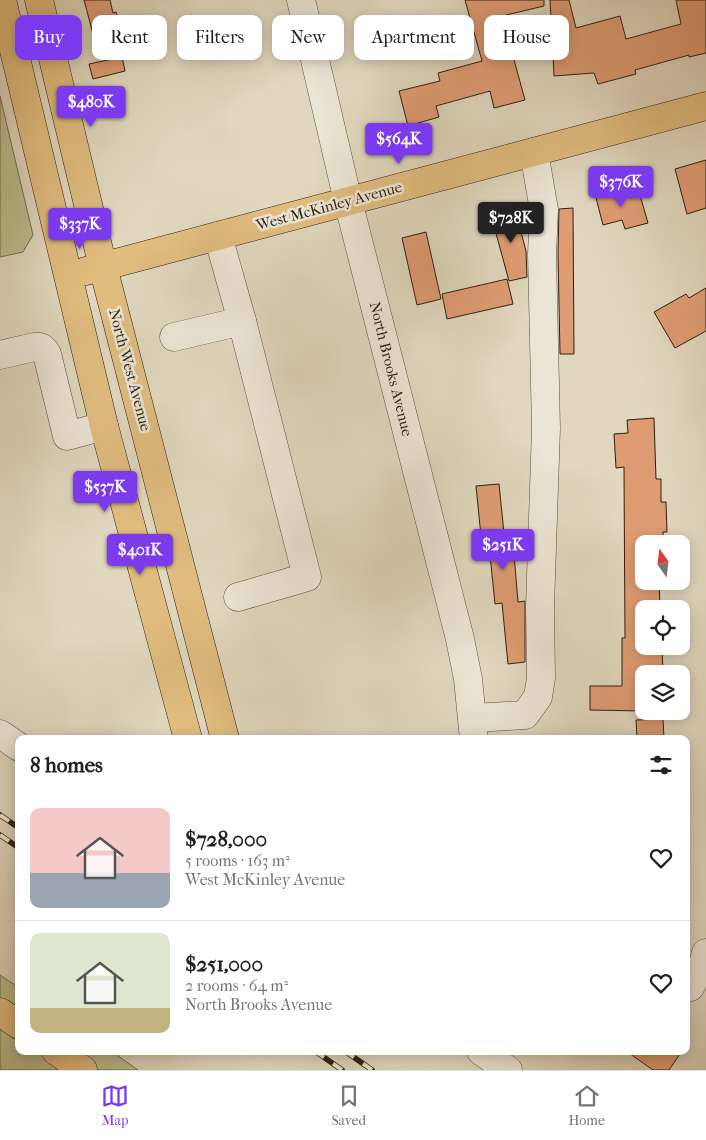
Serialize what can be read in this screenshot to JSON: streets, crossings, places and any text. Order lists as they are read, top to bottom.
{
  "streets": {
    "main road": ["West McKinley Avenue", "North West Avenue"],
    "street": ["North Brooks Avenue"]
  },
  "crossings": [
    ["West McKinley Avenue", "North Brooks Avenue"],
    ["West McKinley Avenue", "North West Avenue"]
  ],
  "north": "top",
  "page": {
    "chip": [
      "Buy",
      "Rent",
      "Filters",
      "New",
      "Apartment",
      "House"
    ],
    "price": [
      "$480K",
      "$564K",
      "$376K",
      "$728K",
      "$337K",
      "$537K",
      "$251K",
      "$401K"
    ],
    "heading": "8 homes",
    "list": [
      {
        "name": "$728,000",
        "note": "5 rooms · 163 m² · West McKinley Avenue"
      },
      {
        "name": "$251,000",
        "note": "2 rooms · 64 m² · North Brooks Avenue"
      }
    ],
    "tabs": ["Map", "Saved", "Home"]
  }
}
